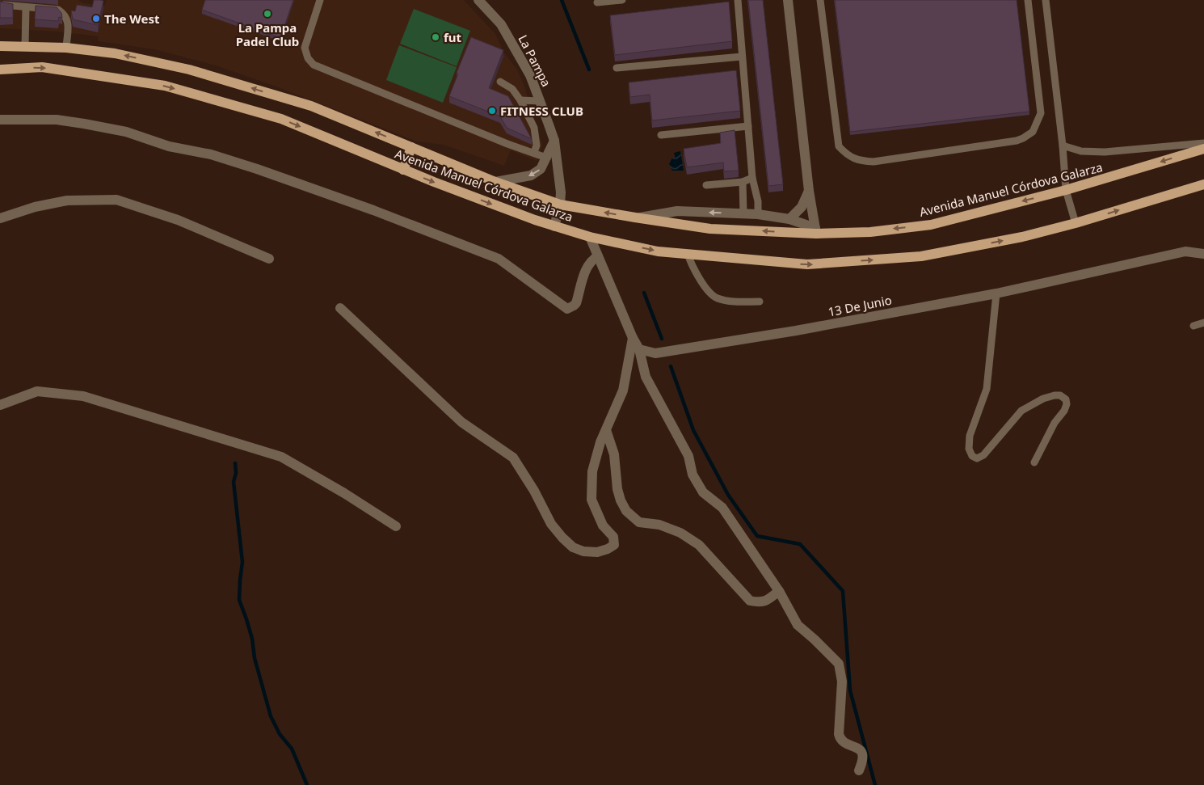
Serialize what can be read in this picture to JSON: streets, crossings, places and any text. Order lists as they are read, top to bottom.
{
  "streets": {
    "main road": ["Avenida Manuel Córdova Galarza"],
    "street": ["La Pampa", "13 De Junio"]
  },
  "crossings": [
    ["La Pampa", "Avenida Manuel Córdova Galarza"]
  ],
  "places": [
    "La Pampa Padel Club",
    "The West",
    "fut",
    "FITNESS CLUB"
  ]
}
